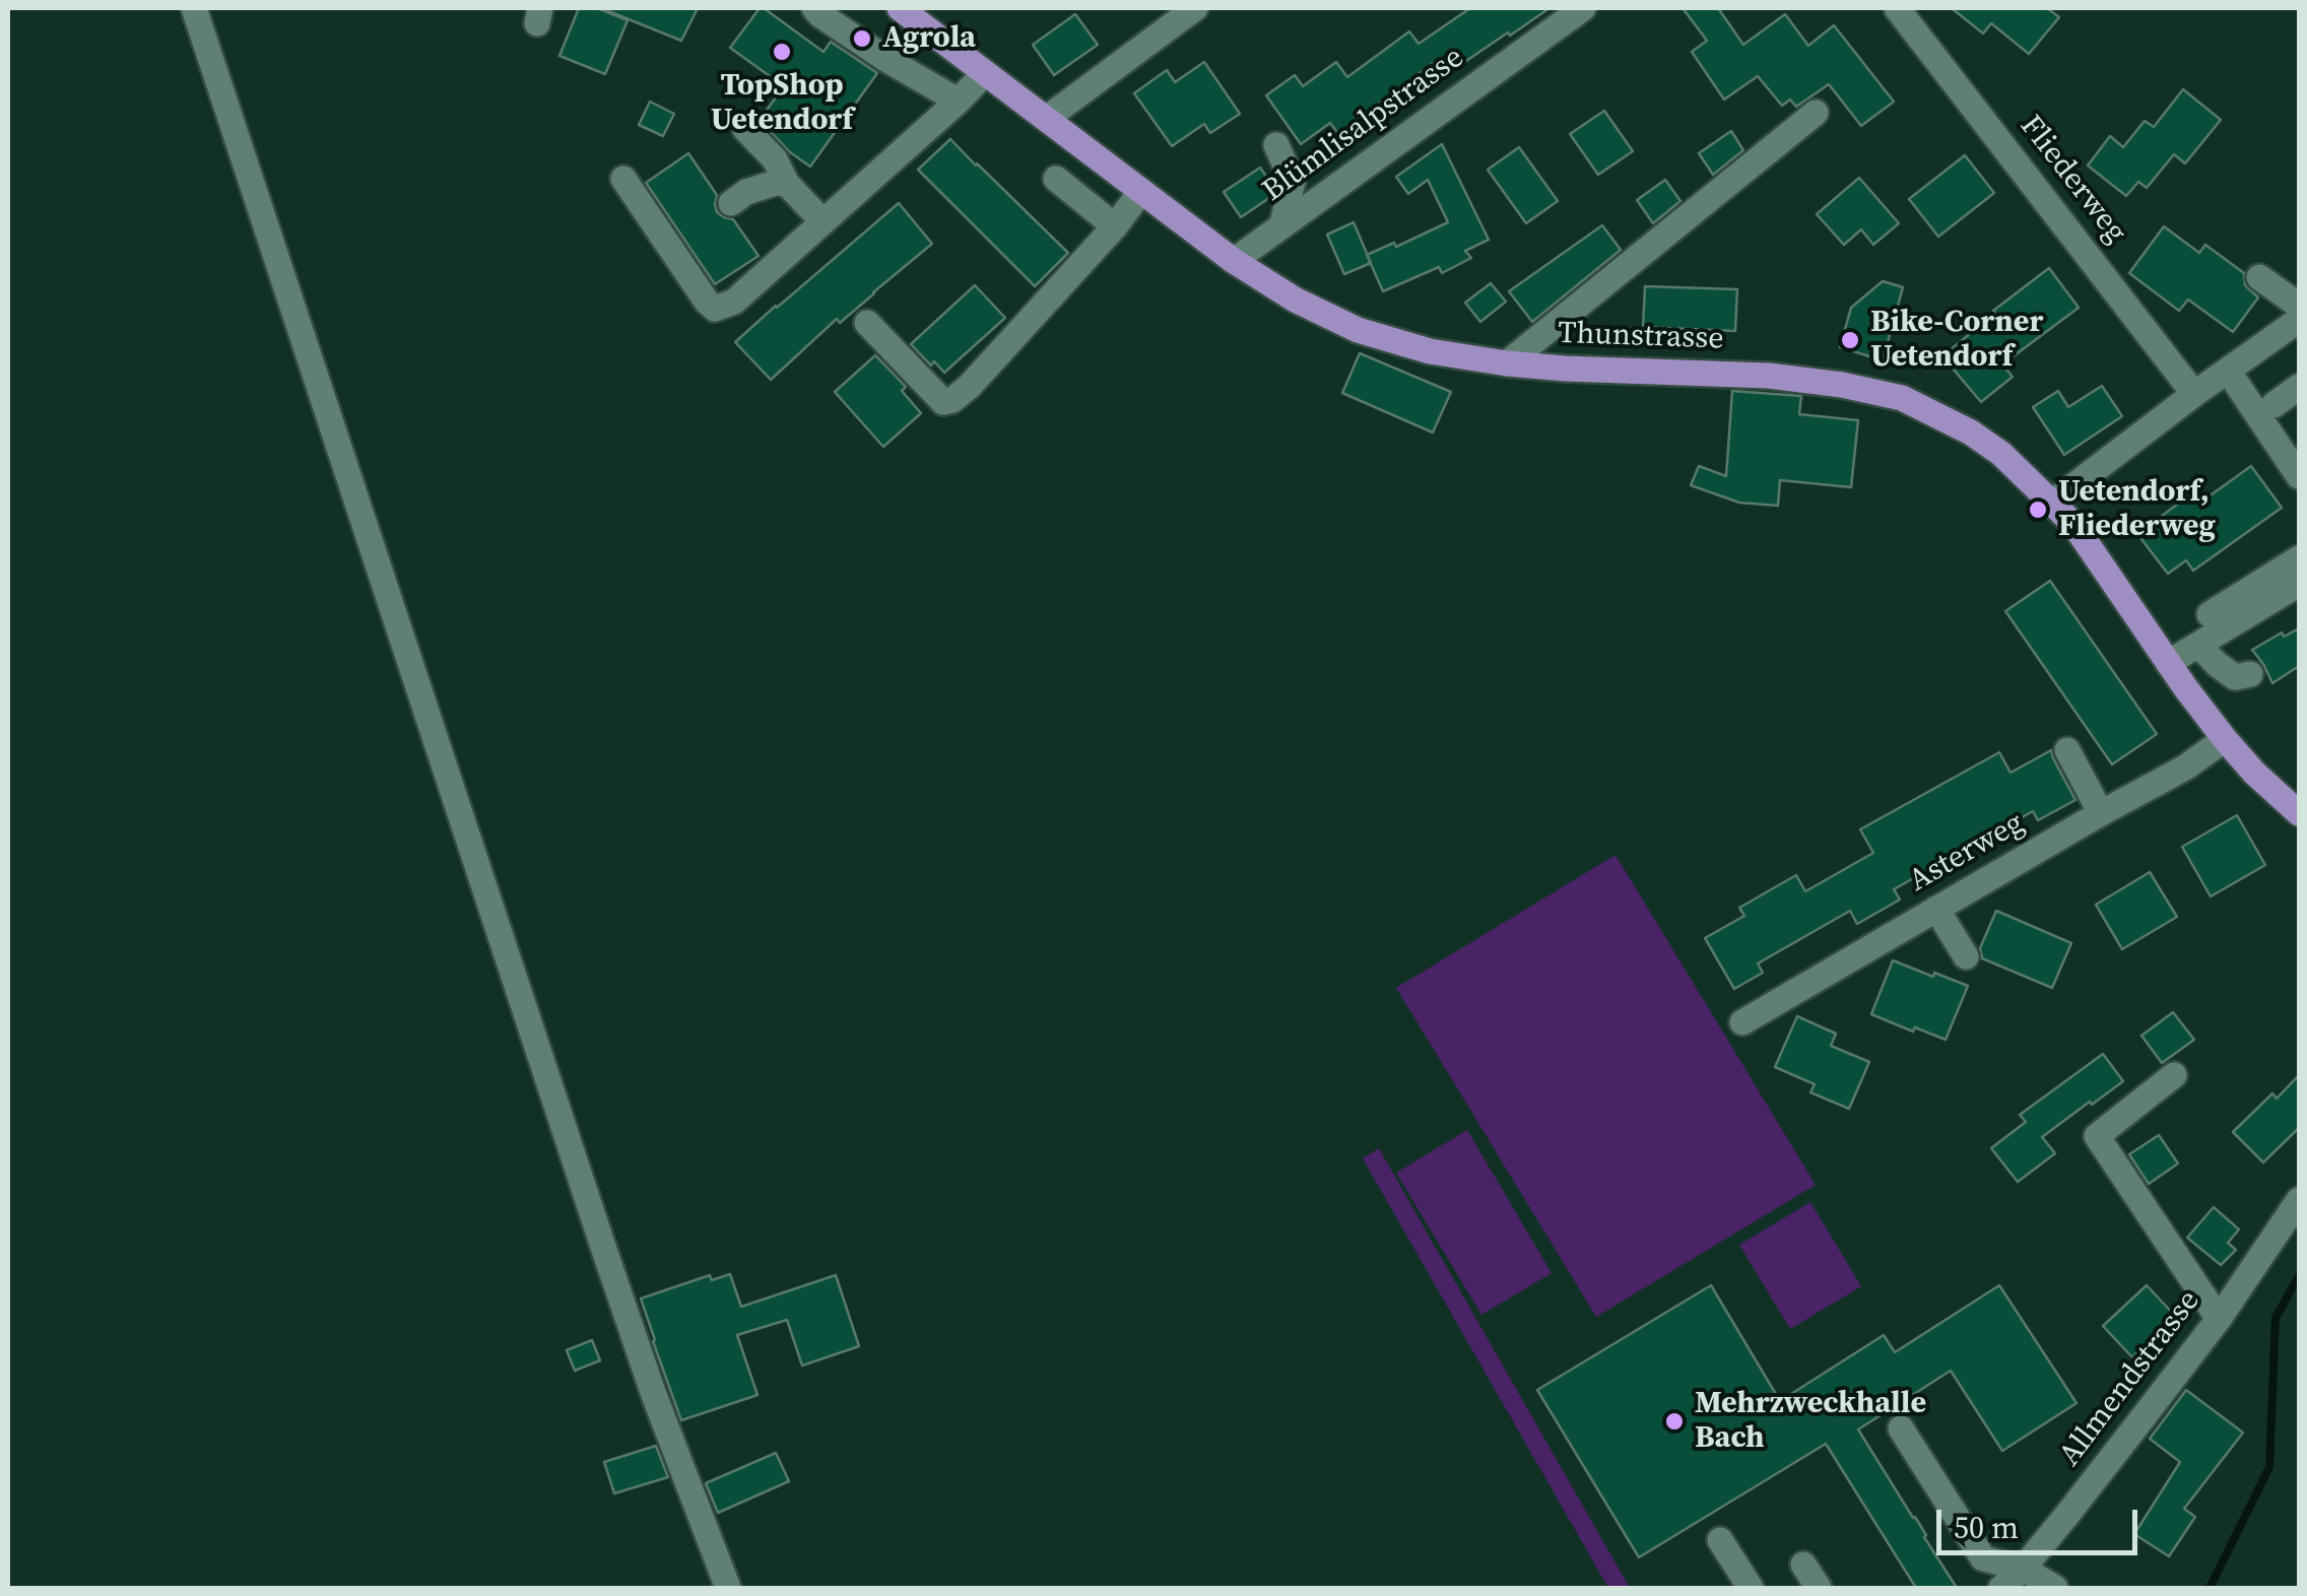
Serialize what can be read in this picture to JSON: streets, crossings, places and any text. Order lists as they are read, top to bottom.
{
  "streets": {
    "main road": ["Thunstrasse"],
    "street": [
      "Blümlisalpstrasse",
      "Fliederweg",
      "Asterweg",
      "Allmendstrasse"
    ]
  },
  "crossings": [
    ["Blümlisalpstrasse", "Thunstrasse"],
    ["Thunstrasse", "Asterweg"]
  ],
  "places": [
    "Agrola",
    "TopShop Uetendorf",
    "Bike-Corner Uetendorf",
    "Uetendorf, Fliederweg",
    "Mehrzweckhalle Bach"
  ],
  "scale_bar": "50 m"
}
